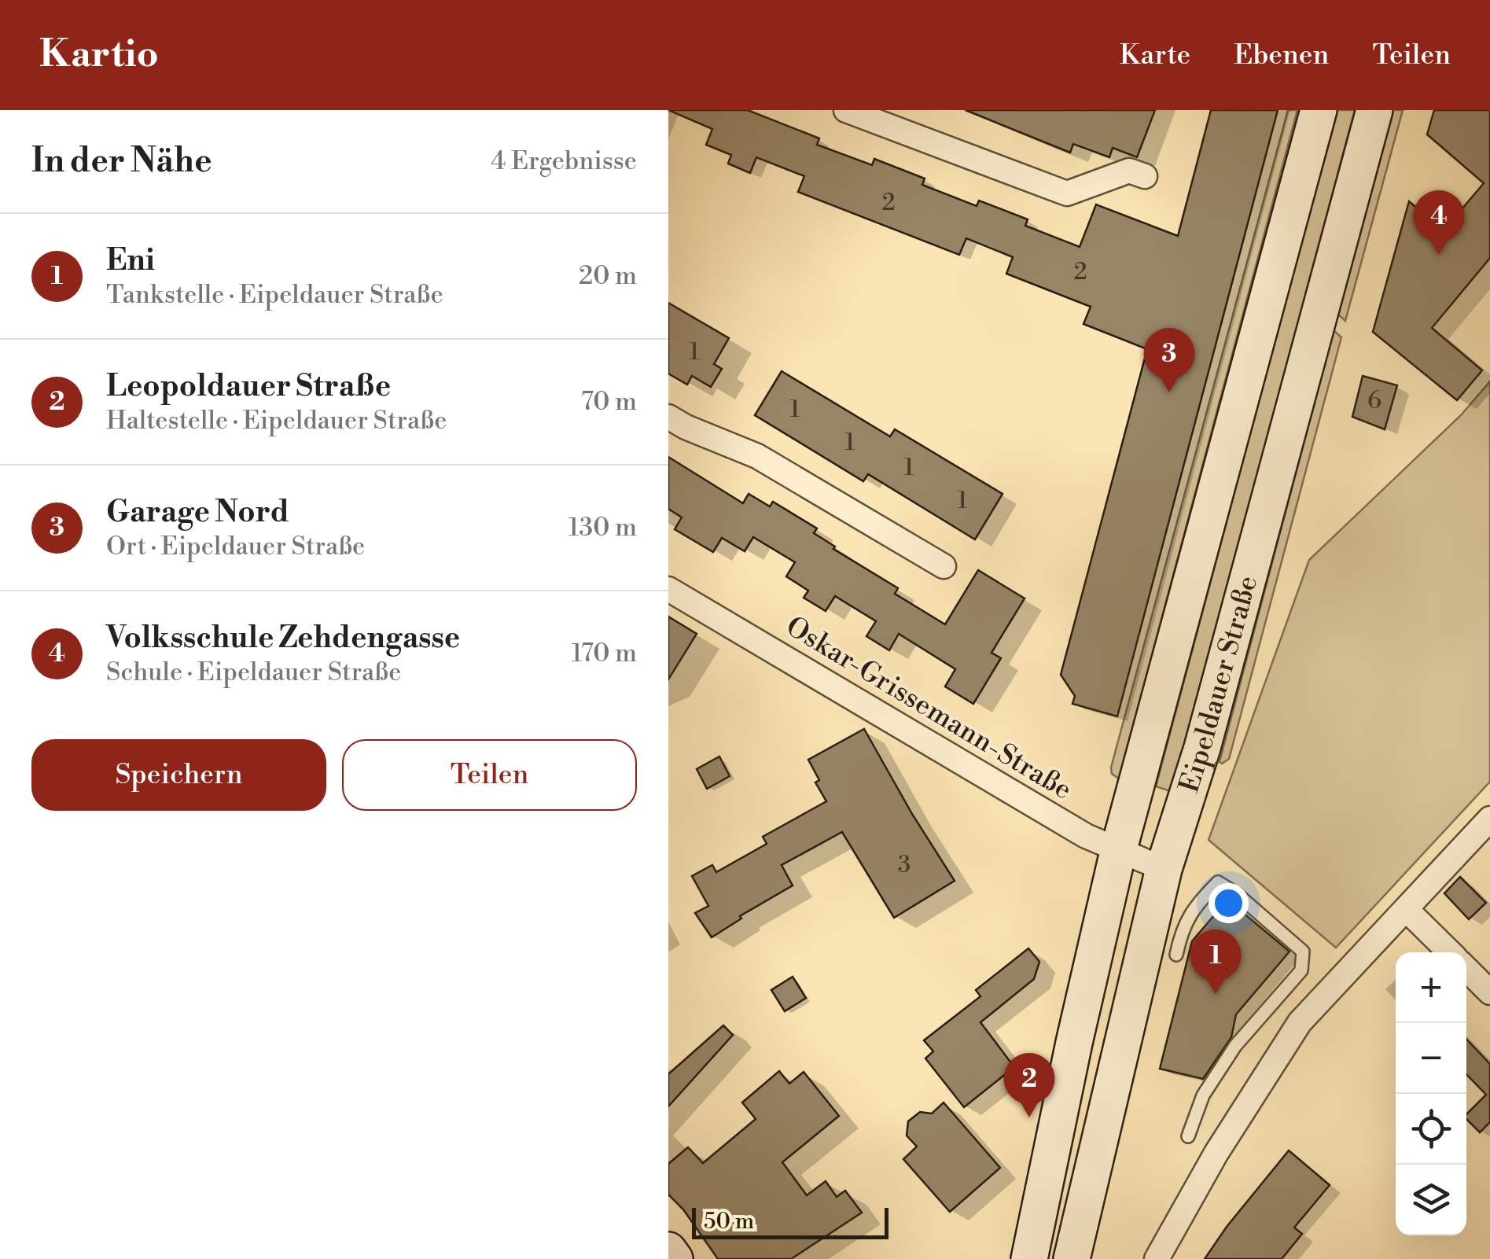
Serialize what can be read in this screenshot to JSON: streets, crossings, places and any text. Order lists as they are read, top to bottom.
{
  "streets": {
    "main road": ["Eipeldauer Straße"],
    "street": ["Oskar-Grissemann-Straße"]
  },
  "crossings": [
    ["Eipeldauer Straße", "Oskar-Grissemann-Straße"]
  ],
  "house_numbers": [
    "2",
    "2",
    "1",
    "6",
    "1",
    "1",
    "1",
    "1",
    "3"
  ],
  "scale_bar": "50 m",
  "page": {
    "header": "Kartio",
    "nav": ["Karte", "Ebenen", "Teilen"],
    "heading": ["In der Nähe", "4 Ergebnisse"],
    "pins": [
      "4",
      "3",
      "1",
      "2"
    ],
    "list": [
      {
        "mark": "1",
        "name": "Eni",
        "note": "Tankstelle · Eipeldauer Straße",
        "value": "20 m"
      },
      {
        "mark": "2",
        "name": "Leopoldauer Straße",
        "note": "Haltestelle · Eipeldauer Straße",
        "value": "70 m"
      },
      {
        "mark": "3",
        "name": "Garage Nord",
        "note": "Ort · Eipeldauer Straße",
        "value": "130 m"
      },
      {
        "mark": "4",
        "name": "Volksschule Zehdengasse",
        "note": "Schule · Eipeldauer Straße",
        "value": "170 m"
      }
    ],
    "buttons": ["Speichern", "Teilen"],
    "map_buttons": ["+", "−"],
    "scale": "50 m"
  }
}
